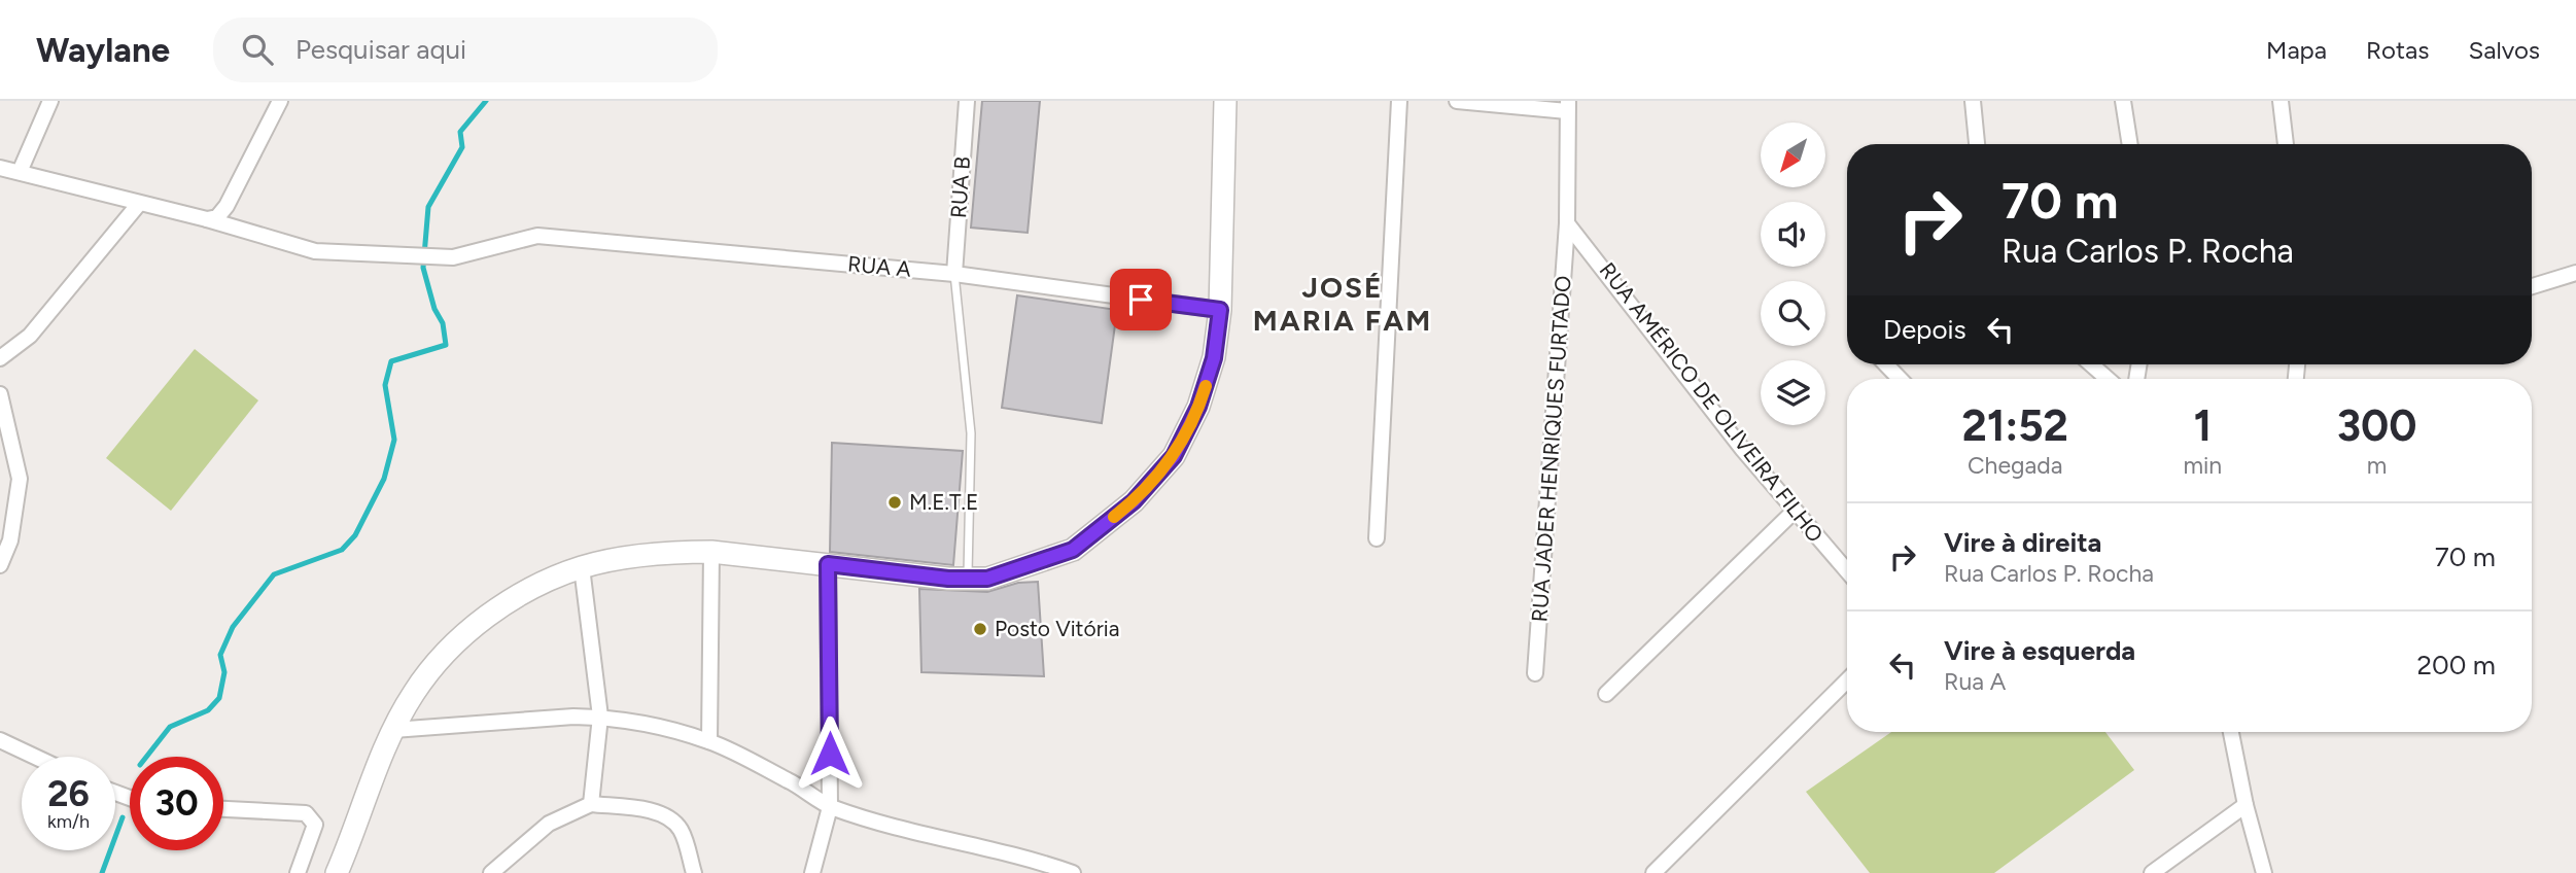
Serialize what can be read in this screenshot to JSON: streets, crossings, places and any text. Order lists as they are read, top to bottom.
{
  "streets": {
    "street": [
      "RUA B",
      "RUA A",
      "RUA AMÉRICO DE OLIVEIRA FILHO",
      "RUA JADER HENRIQUES FURTADO"
    ]
  },
  "crossings": [
    ["RUA B", "RUA A"],
    ["RUA AMÉRICO DE OLIVEIRA FILHO", "RUA JADER HENRIQUES FURTADO"]
  ],
  "districts": ["JOSÉ MARIA FAM"],
  "places": ["M.E.T.E", "Posto Vitória"],
  "north": "bottom left",
  "page": {
    "header": "Waylane",
    "search": "Pesquisar aqui",
    "nav": ["Mapa", "Rotas", "Salvos"],
    "turn": ["70 m", "Rua Carlos P. Rocha"],
    "then": "Depois",
    "eta": [
      "21:52",
      "Chegada",
      "1",
      "min",
      "300",
      "m"
    ],
    "list": [
      {
        "name": "Vire à direita",
        "note": "Rua Carlos P. Rocha",
        "value": "70 m"
      },
      {
        "name": "Vire à esquerda",
        "note": "Rua A",
        "value": "200 m"
      }
    ],
    "speed": "26 km/h",
    "limit": "30"
  }
}
